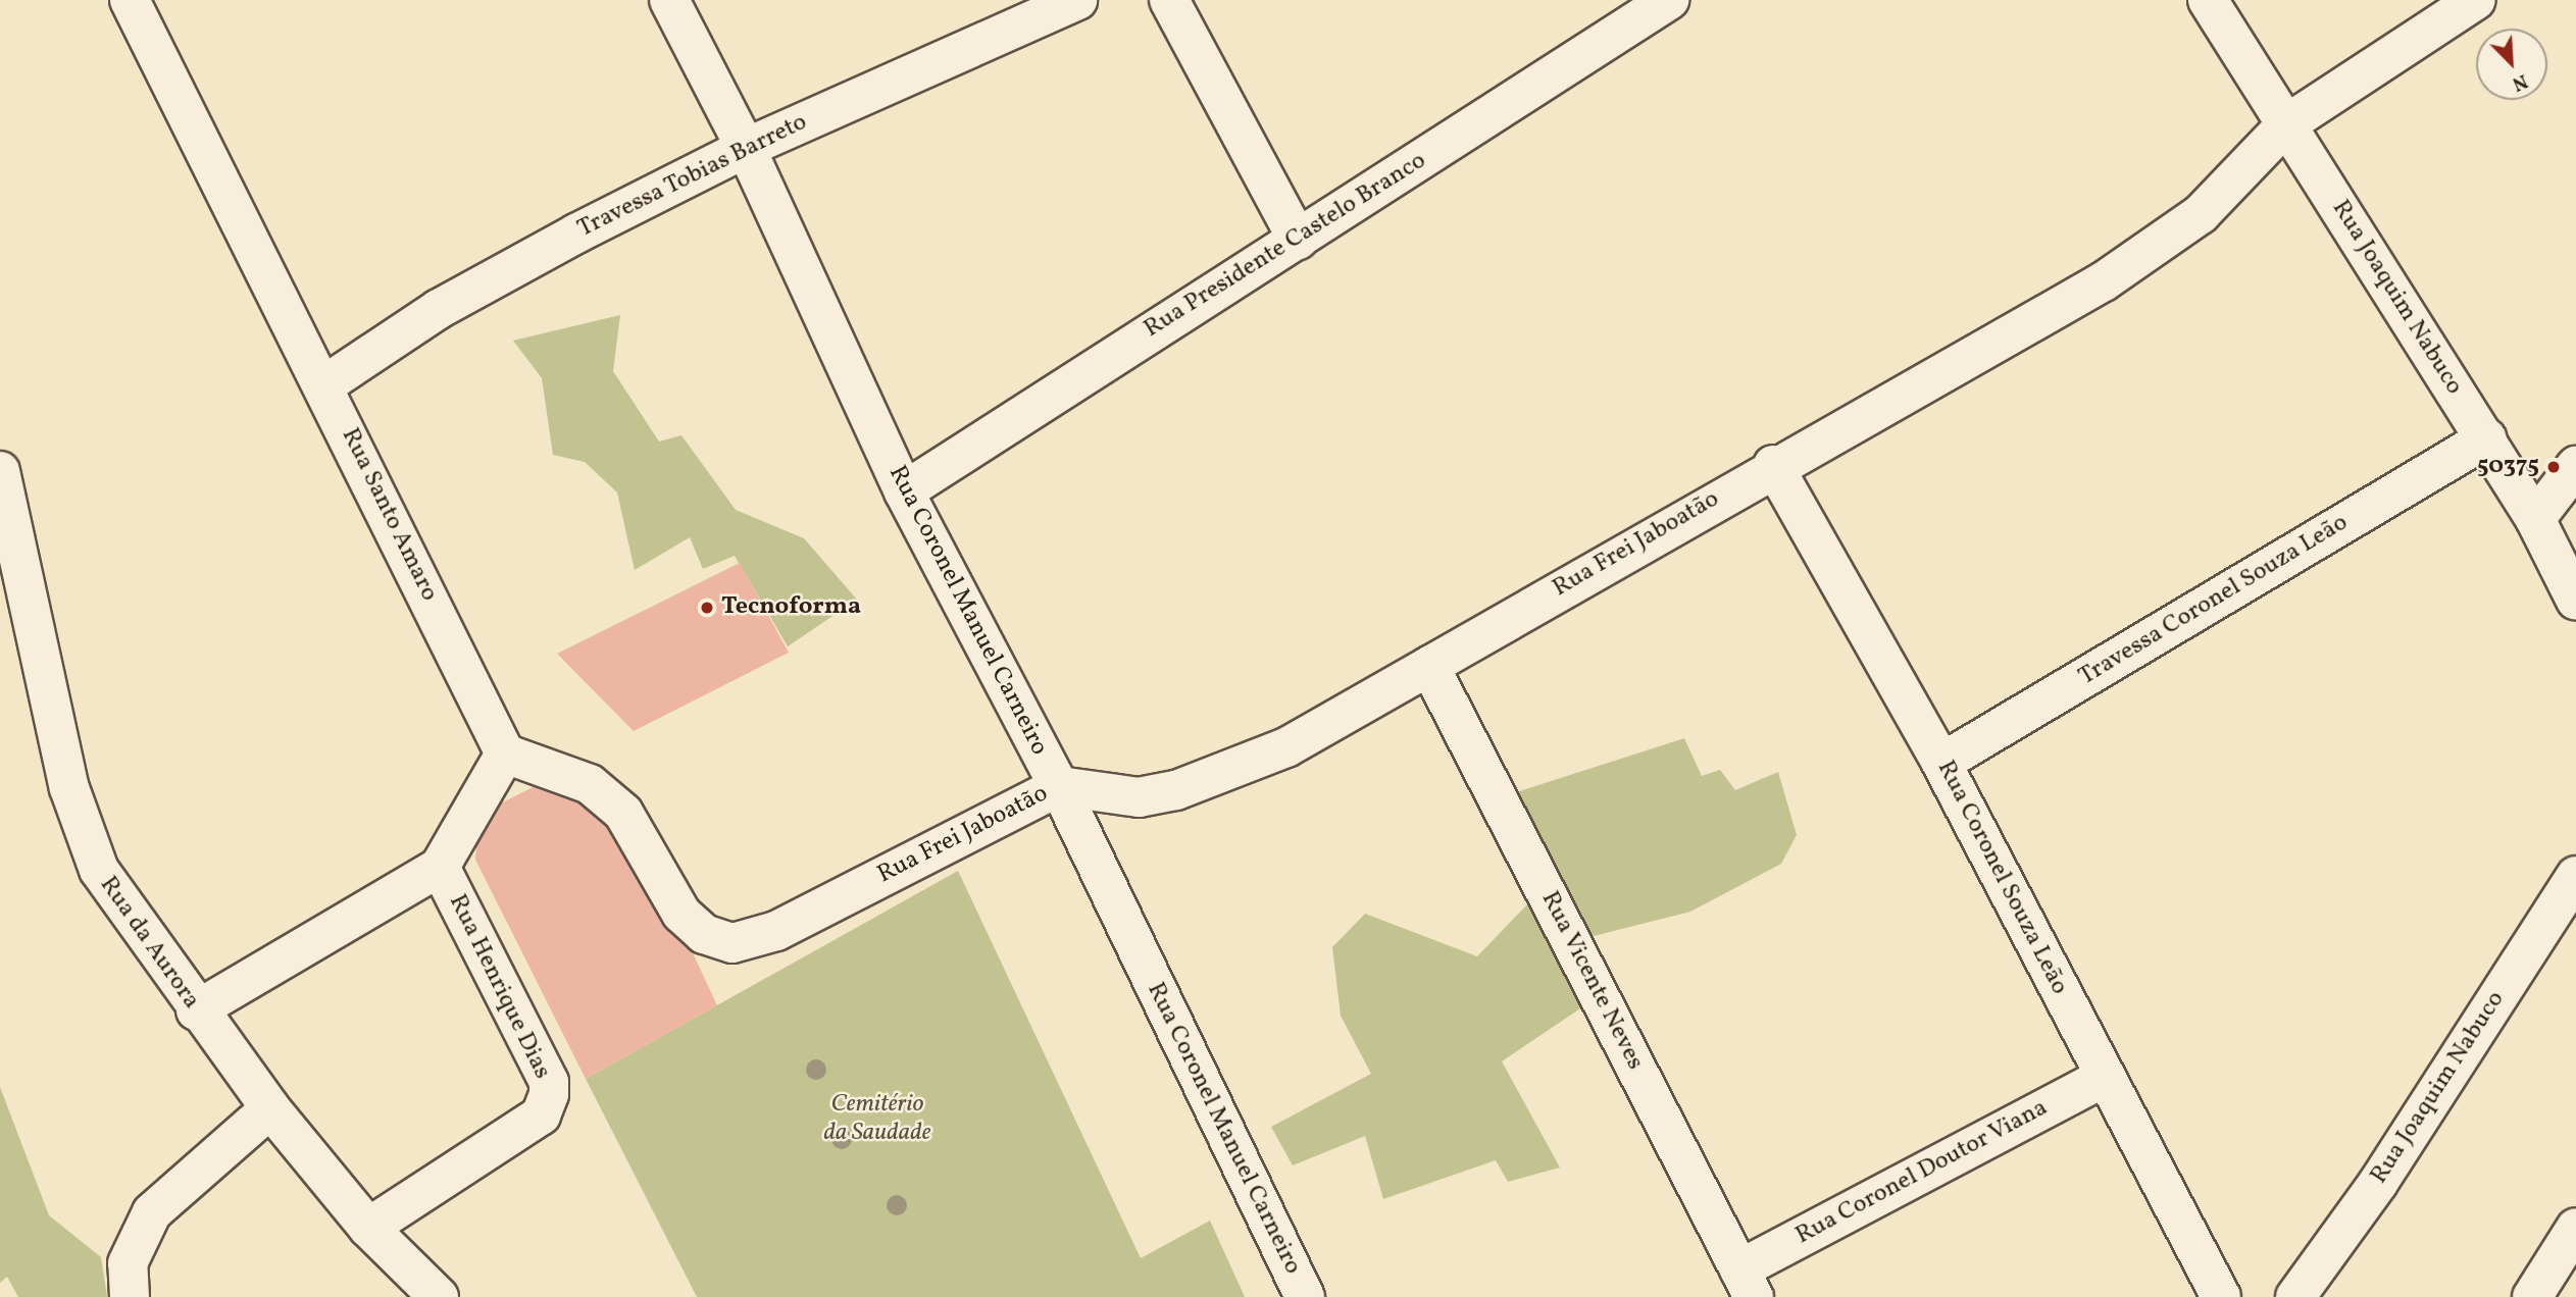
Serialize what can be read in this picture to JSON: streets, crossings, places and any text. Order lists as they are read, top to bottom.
{
  "streets": {
    "street": [
      "Travessa Tobias Barreto",
      "Rua Presidente Castelo Branco",
      "Rua Joaquim Nabuco",
      "Rua Santo Amaro",
      "Rua Frei Jaboatão",
      "Travessa Coronel Souza Leão",
      "Rua Coronel Manuel Carneiro",
      "Rua Coronel Souza Leão",
      "Rua da Aurora",
      "Rua Vicente Neves",
      "Rua Henrique Dias",
      "Rua Coronel Doutor Viana"
    ]
  },
  "crossings": [
    ["Travessa Tobias Barreto", "Rua Santo Amaro"],
    ["Travessa Tobias Barreto", "Rua Coronel Manuel Carneiro"],
    ["Rua Presidente Castelo Branco", "Rua Coronel Manuel Carneiro"],
    ["Rua Joaquim Nabuco", "Rua Frei Jaboatão"],
    ["Rua Joaquim Nabuco", "Travessa Coronel Souza Leão"],
    ["Rua Santo Amaro", "Rua Frei Jaboatão"],
    ["Rua Frei Jaboatão", "Rua Coronel Manuel Carneiro"],
    ["Rua Frei Jaboatão", "Rua Coronel Souza Leão"],
    ["Rua Frei Jaboatão", "Rua Vicente Neves"],
    ["Travessa Coronel Souza Leão", "Rua Coronel Souza Leão"],
    ["Rua Coronel Souza Leão", "Rua Coronel Doutor Viana"],
    ["Rua da Aurora", "Rua Henrique Dias"],
    ["Rua Vicente Neves", "Rua Coronel Doutor Viana"]
  ],
  "parks": ["Cemitério da Saudade"],
  "places": ["50375", "Tecnoforma"],
  "north": "bottom right"
}
